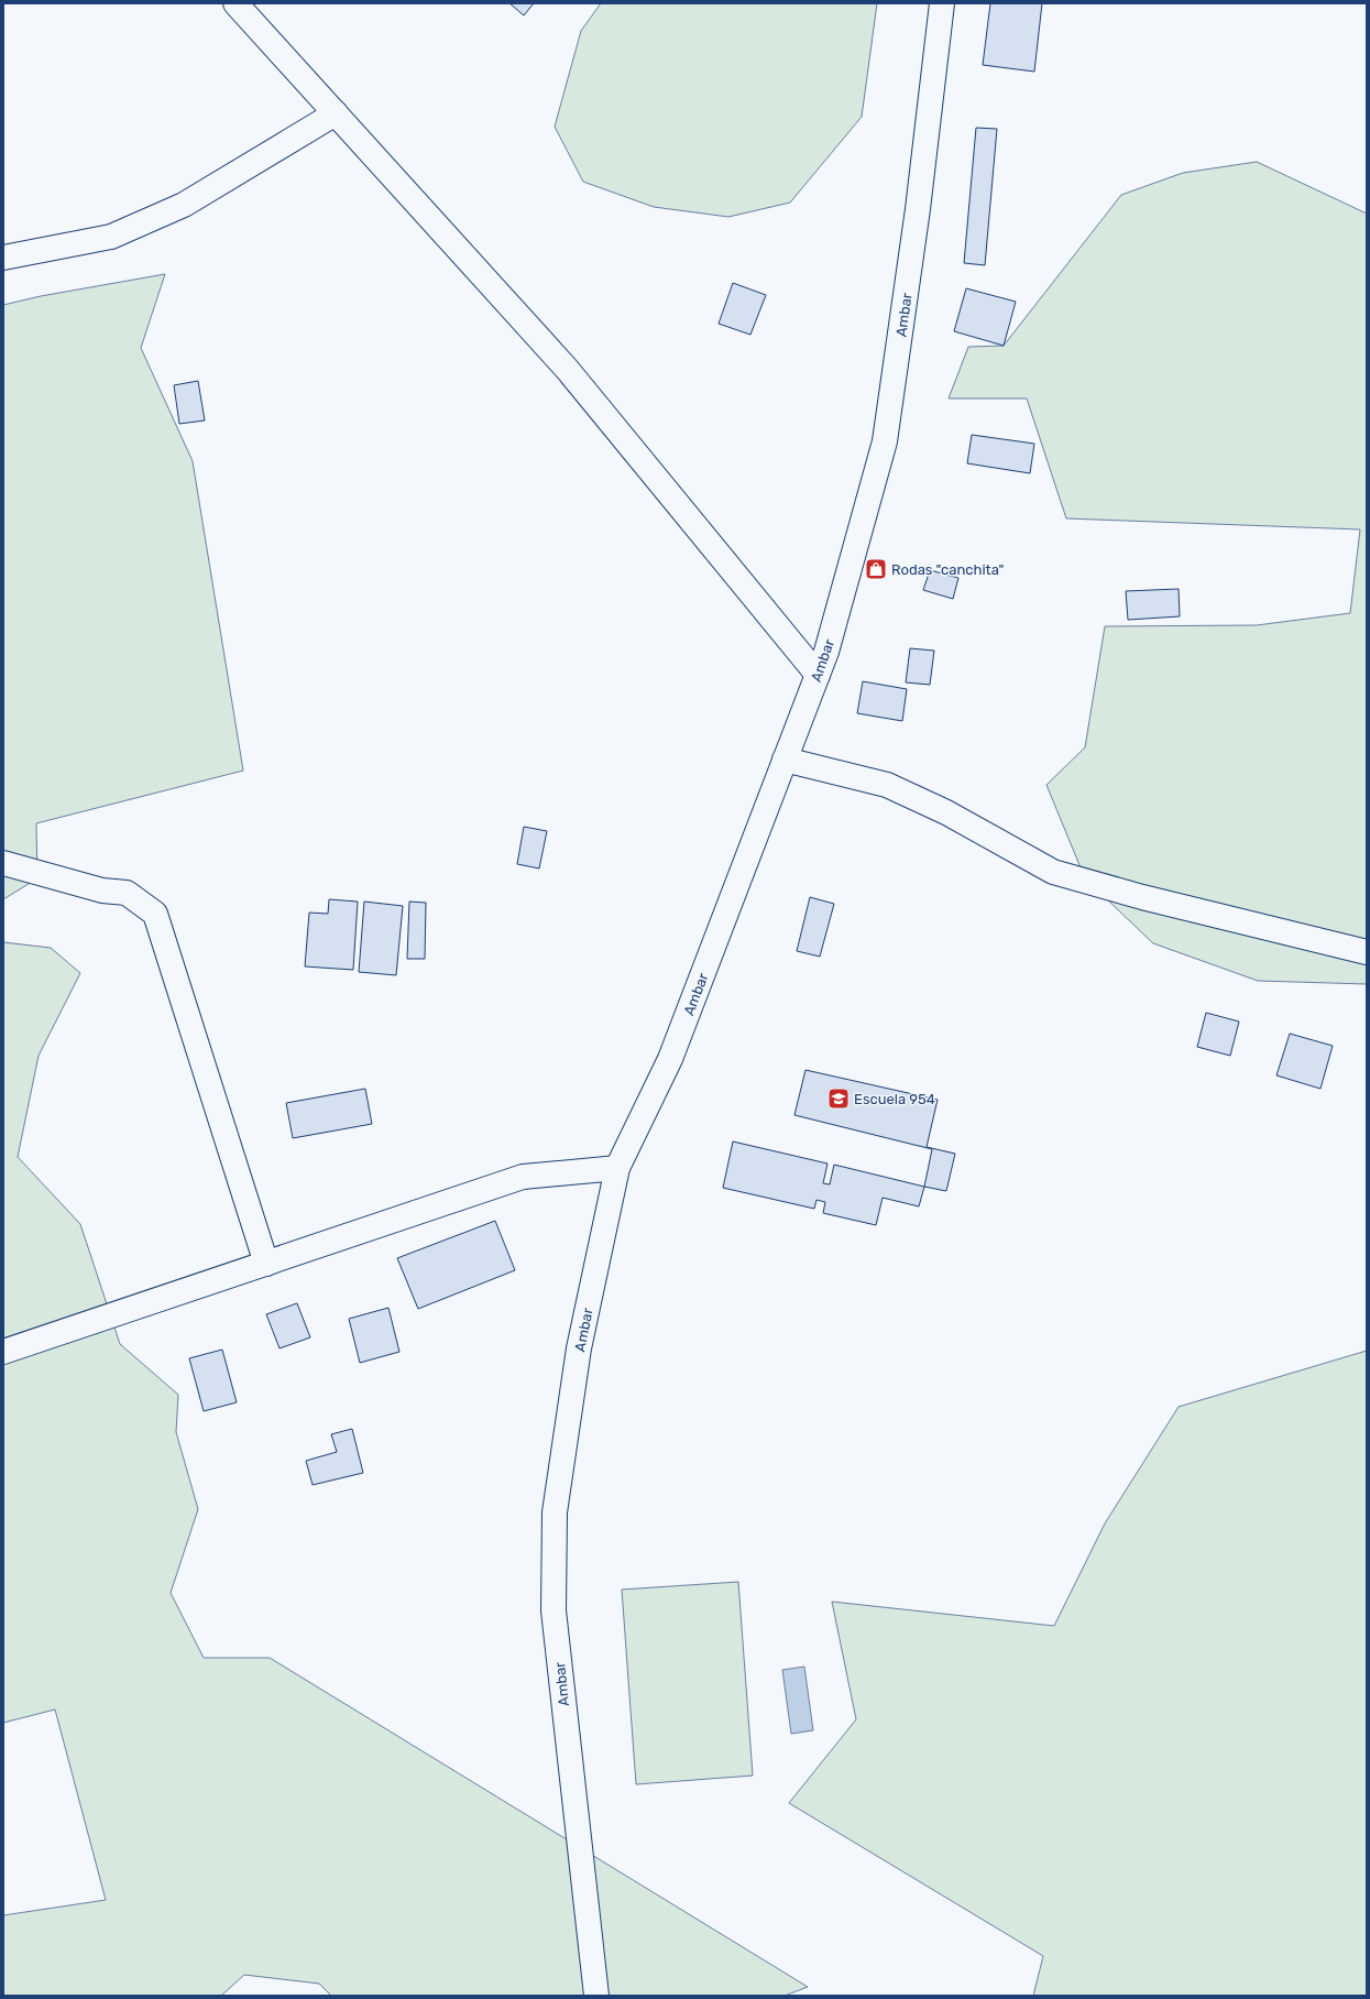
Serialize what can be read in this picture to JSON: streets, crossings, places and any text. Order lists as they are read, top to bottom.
{
  "streets": {
    "street": ["Ambar"]
  },
  "places": {
    "shop": ["Rodas \"canchita\""],
    "school or university": ["Escuela 954"]
  }
}
